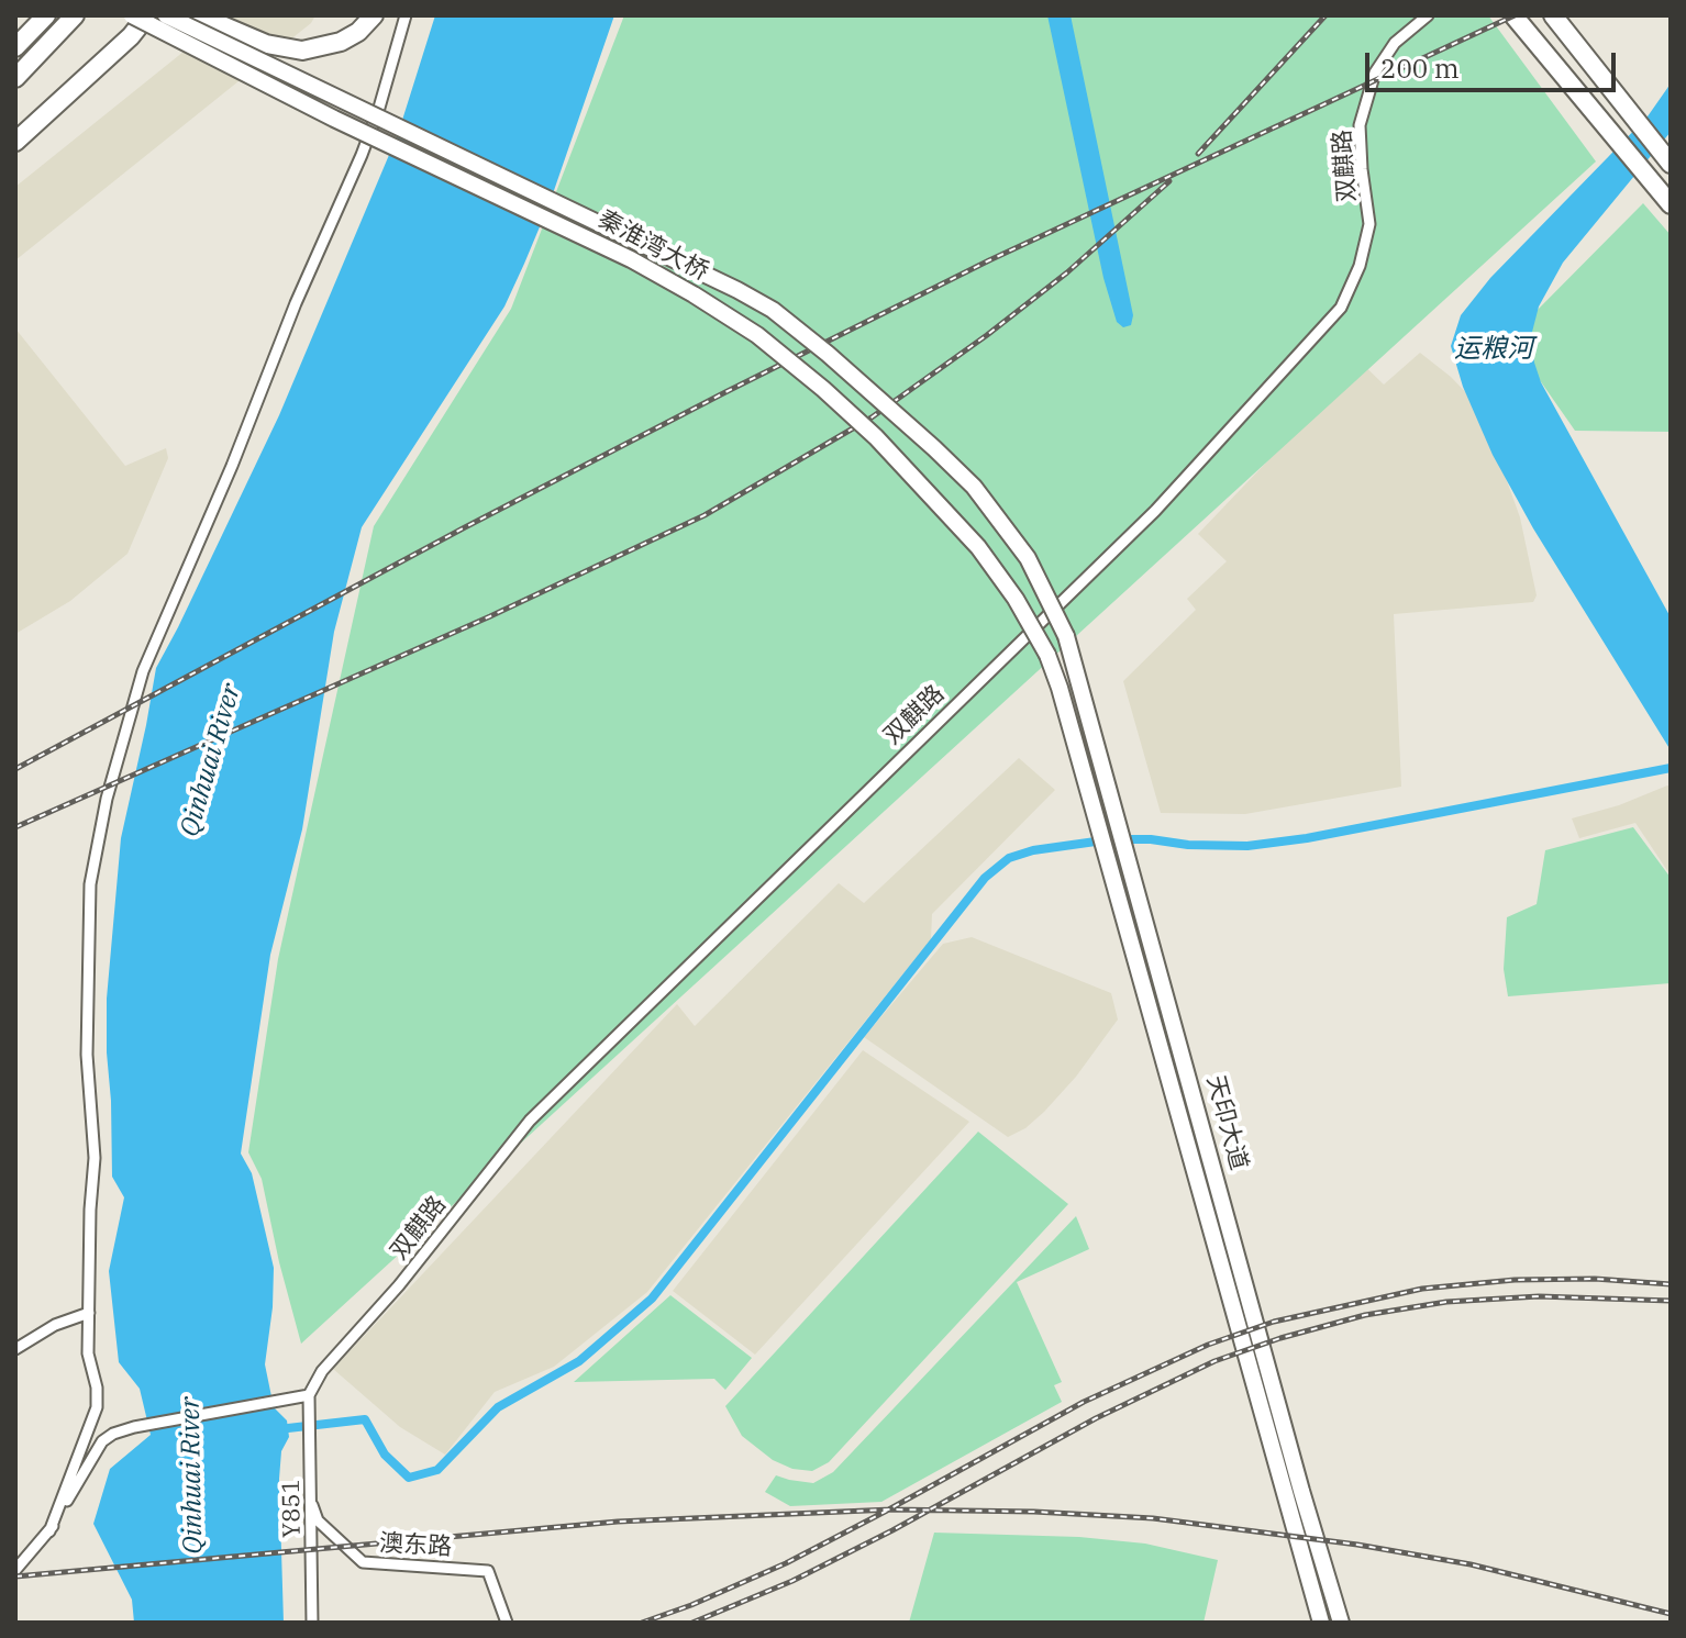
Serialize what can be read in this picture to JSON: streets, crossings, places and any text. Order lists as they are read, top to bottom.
{
  "streets": {
    "main road": ["秦淮湾大桥", "天印大道"],
    "street": ["双麒路", "Y851", "澳东路"]
  },
  "crossings": [
    ["双麒路", "Y851"],
    ["秦淮湾大桥", "天印大道"],
    ["Y851", "澳东路"]
  ],
  "water": ["运粮河", "Qinhuai River"],
  "scale_bar": "200 m"
}
